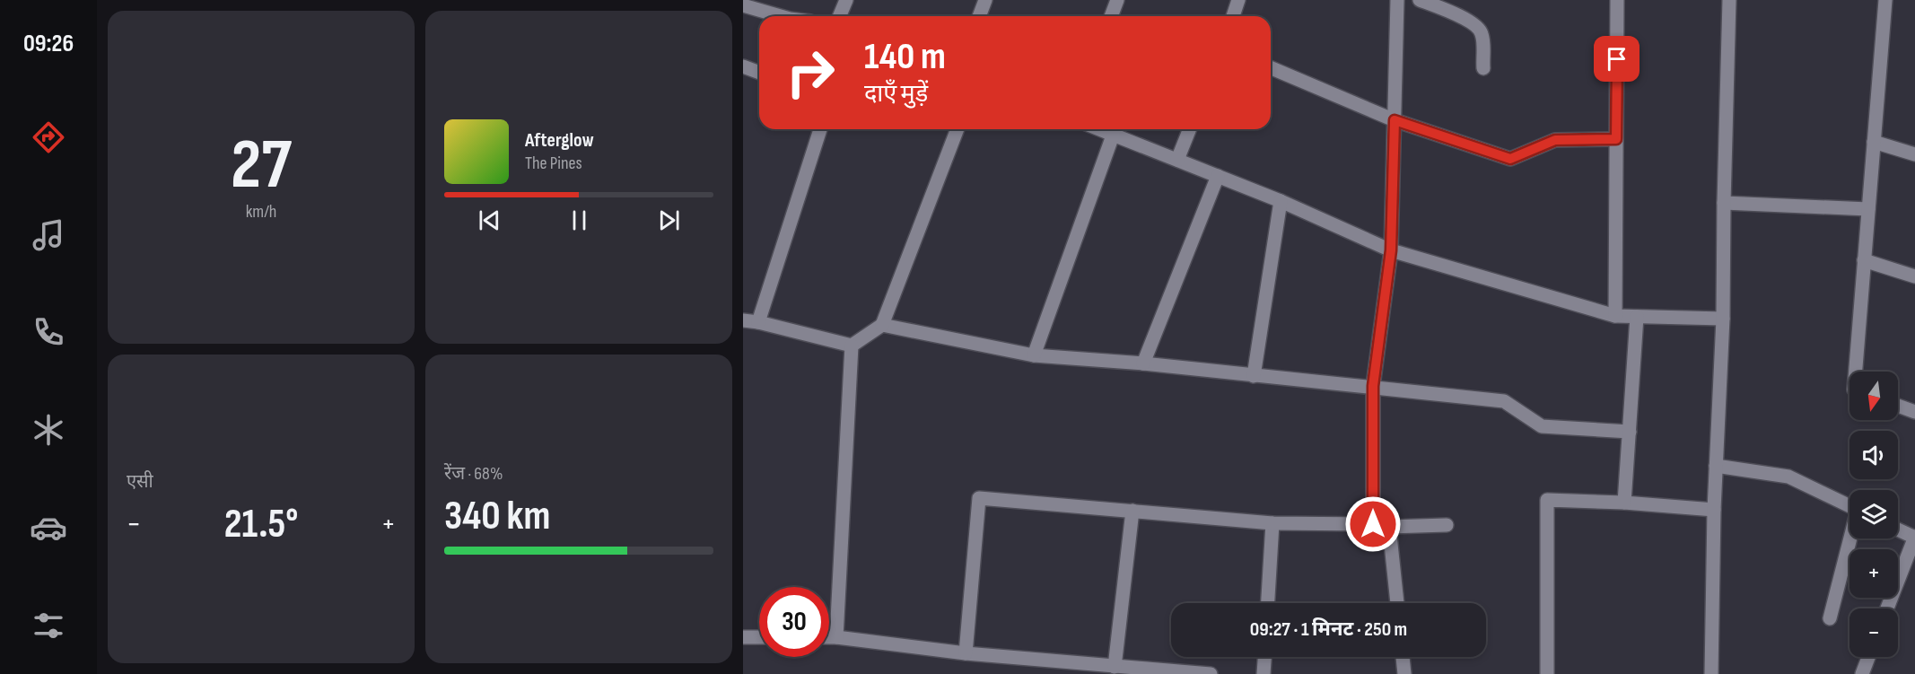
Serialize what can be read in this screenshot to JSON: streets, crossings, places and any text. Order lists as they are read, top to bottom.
{
  "north": "bottom",
  "page": {
    "tabs": "09:26",
    "tile": [
      ["27", "km/h"],
      "एसी",
      ["रेंज · 68%", "340 km"]
    ],
    "turn": ["140 m", "दाएँ मुड़ें"],
    "song": ["Afterglow", "The Pines"],
    "map_buttons": ["+", "−"],
    "heat": ["−", "21.5°", "+"],
    "limit": "30",
    "trip": "09:27 · 1 मिनट · 250 m"
  }
}
